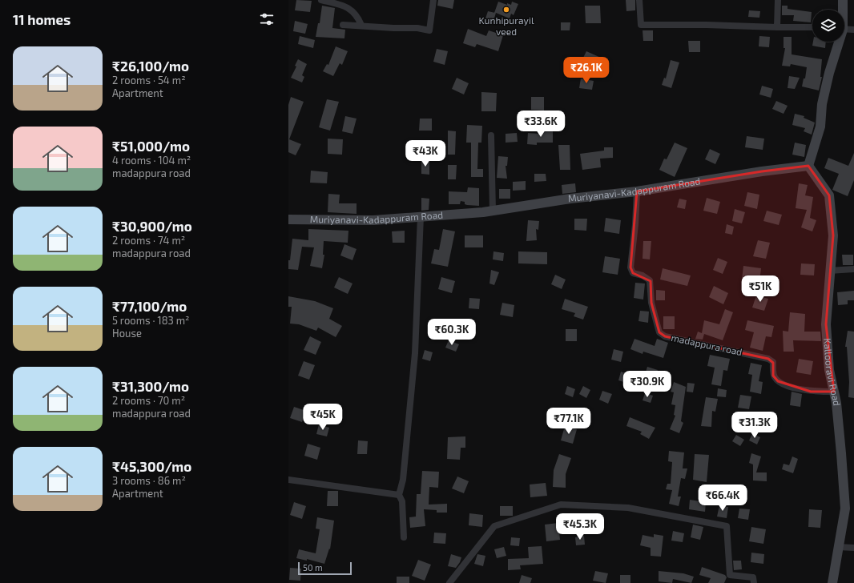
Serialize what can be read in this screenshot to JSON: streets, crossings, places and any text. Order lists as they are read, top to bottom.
{
  "streets": {
    "main road": ["Muriyanavi-Kadappuram Road", "Kallooravi Road"],
    "street": ["madappura road"]
  },
  "crossings": [
    ["Muriyanavi-Kadappuram Road", "madappura road"],
    ["Muriyanavi-Kadappuram Road", "Kallooravi Road"],
    ["madappura road", "Kallooravi Road"]
  ],
  "places": ["Kunhipurayil veed"],
  "scale_bar": "50 m",
  "page": {
    "heading": "11 homes",
    "list": [
      {
        "name": "₹26,100/mo",
        "note": "2 rooms · 54 m² · Apartment"
      },
      {
        "name": "₹51,000/mo",
        "note": "4 rooms · 104 m² · madappura road"
      },
      {
        "name": "₹30,900/mo",
        "note": "2 rooms · 74 m² · madappura road"
      },
      {
        "name": "₹77,100/mo",
        "note": "5 rooms · 183 m² · House"
      },
      {
        "name": "₹31,300/mo",
        "note": "2 rooms · 70 m² · madappura road"
      },
      {
        "name": "₹45,300/mo",
        "note": "3 rooms · 86 m² · Apartment"
      }
    ],
    "price": [
      "₹26.1K",
      "₹33.6K",
      "₹43K",
      "₹51K",
      "₹60.3K",
      "₹30.9K",
      "₹45K",
      "₹77.1K",
      "₹31.3K",
      "₹66.4K",
      "₹45.3K"
    ],
    "scale": "50 m"
  }
}
